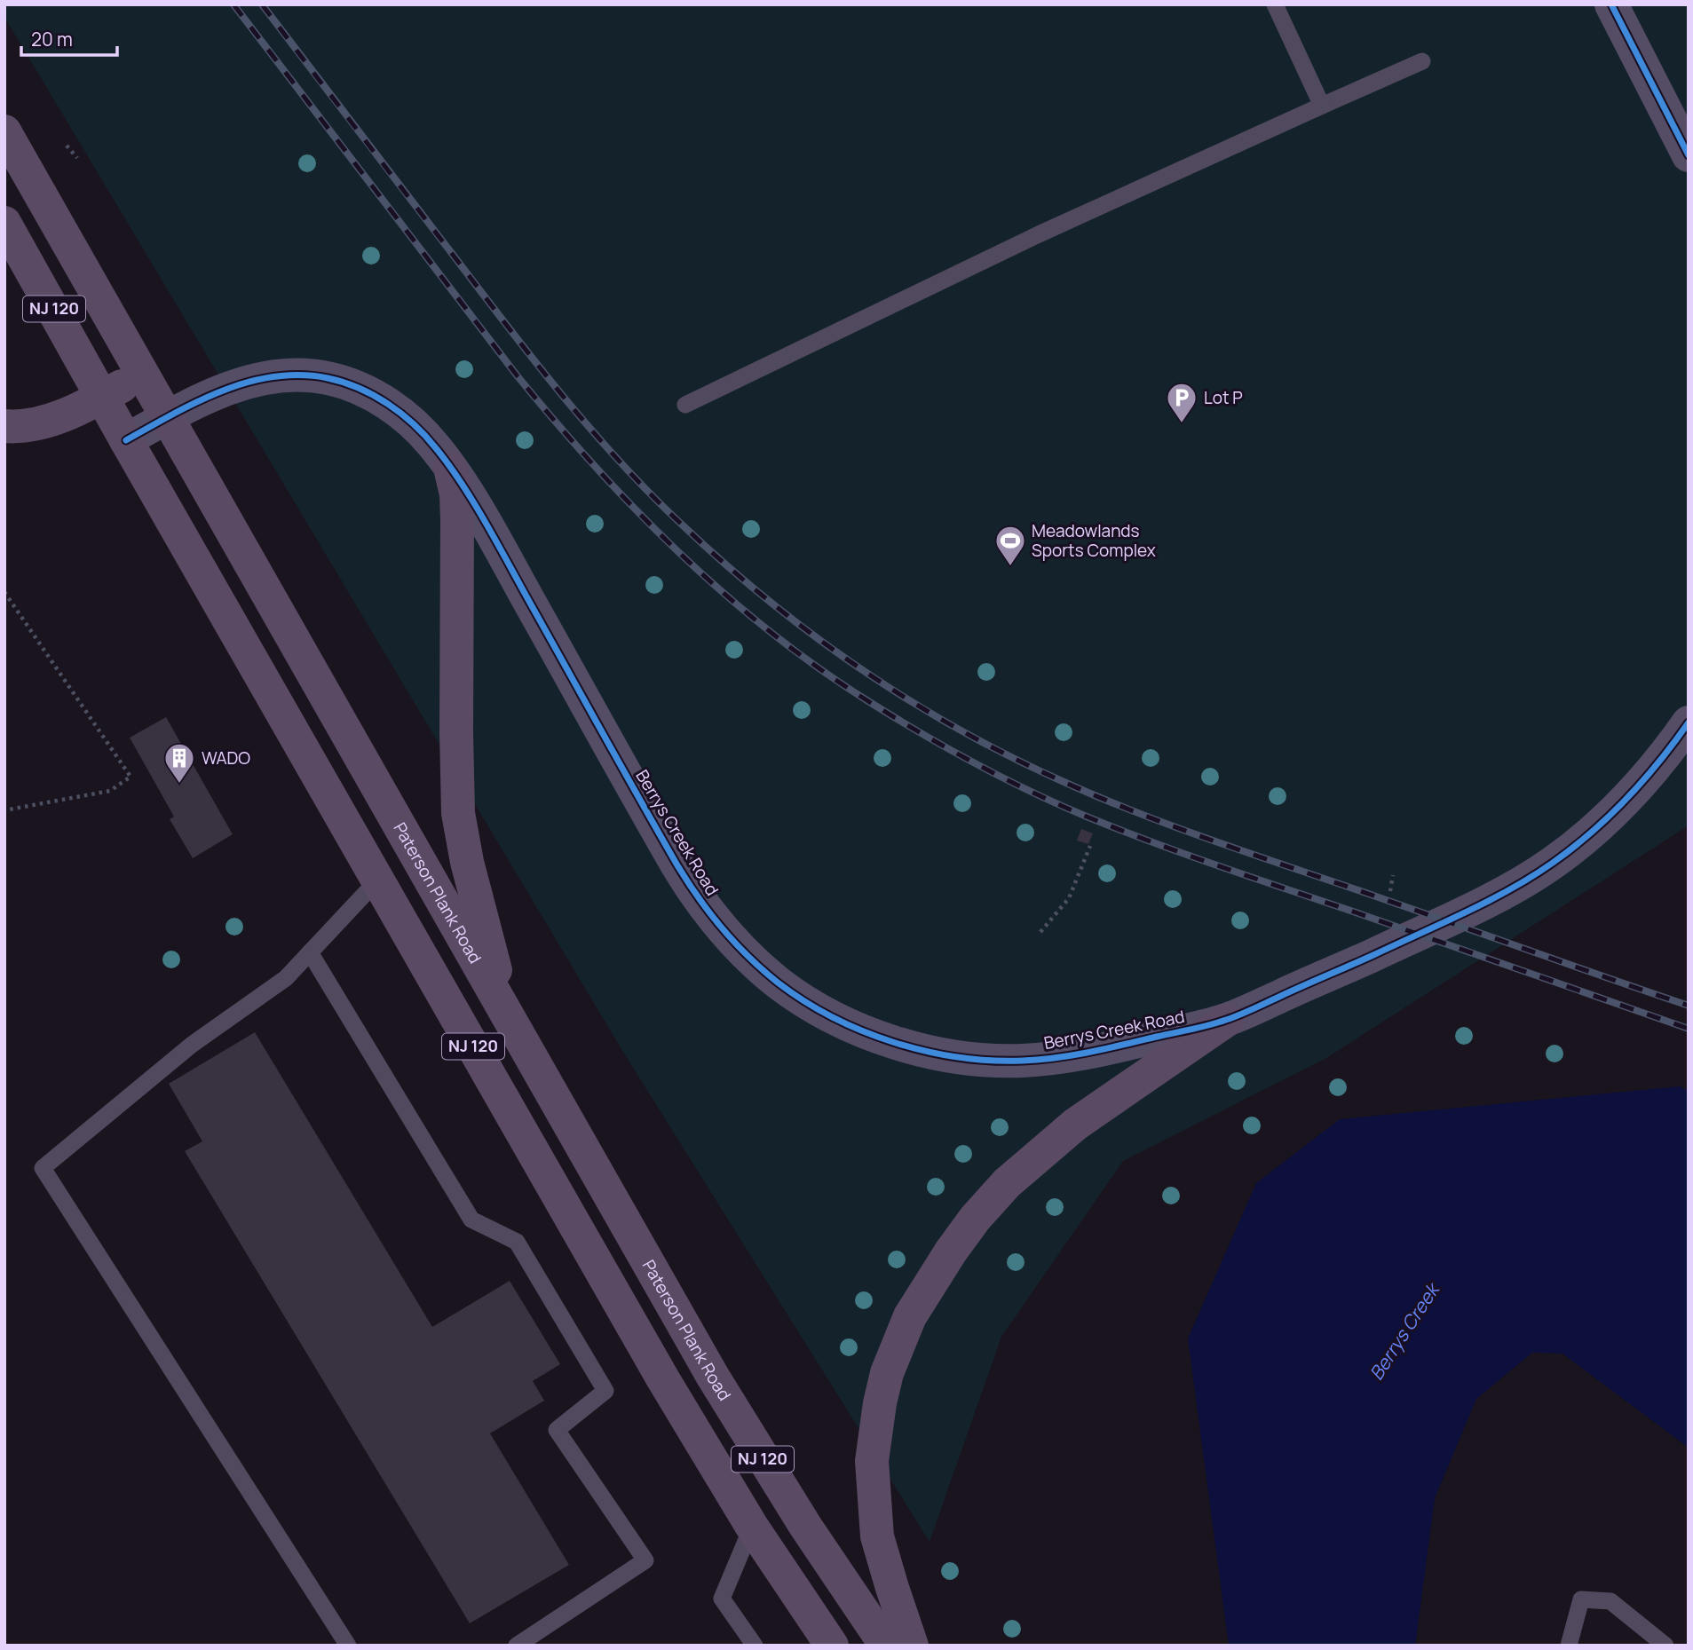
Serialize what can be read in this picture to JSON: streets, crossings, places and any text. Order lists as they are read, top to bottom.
{
  "streets": {
    "main road": ["NJ 120", "Paterson Plank Road"],
    "street": ["Berrys Creek Road"]
  },
  "crossings": [
    ["NJ 120", "Berrys Creek Road"],
    ["Berrys Creek Road", "Paterson Plank Road"]
  ],
  "water": ["Berrys Creek"],
  "places": {
    "parking": ["Lot P"],
    "sports": ["Meadowlands Sports Complex"],
    "building": ["WADO"]
  },
  "scale_bar": "20 m"
}
